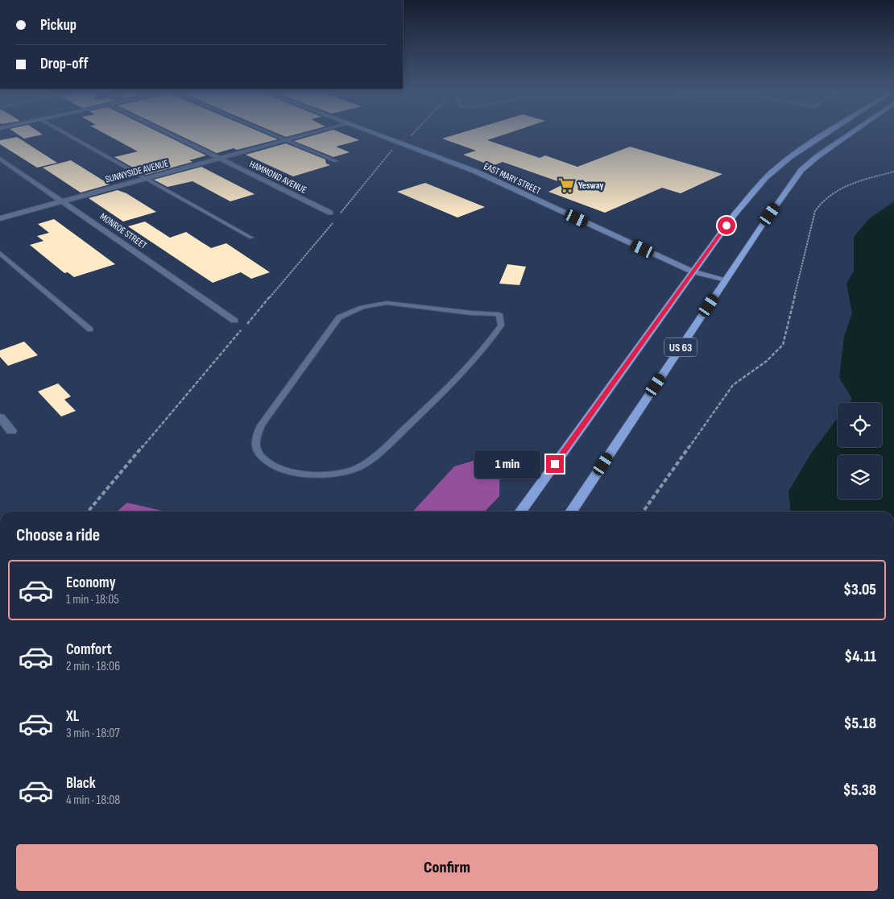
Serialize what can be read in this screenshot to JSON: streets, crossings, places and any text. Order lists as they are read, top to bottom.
{
  "streets": {
    "highway": ["US 63"],
    "main road": ["EAST MARY STREET"],
    "street": ["SUNNYSIDE AVENUE", "HAMMOND AVENUE", "MONROE STREET"]
  },
  "crossings": [
    ["SUNNYSIDE AVENUE", "HAMMOND AVENUE"],
    ["SUNNYSIDE AVENUE", "MONROE STREET"],
    ["EAST MARY STREET", "US 63"]
  ],
  "places": {
    "supermarket": ["Yesway"]
  },
  "page": {
    "banner": ["Pickup", "Drop-off"],
    "bubble": "1 min",
    "heading": "Choose a ride",
    "list": [
      {
        "name": "Economy",
        "note": "1 min · 18:05",
        "value": "$3.05"
      },
      {
        "name": "Comfort",
        "note": "2 min · 18:06",
        "value": "$4.11"
      },
      {
        "name": "XL",
        "note": "3 min · 18:07",
        "value": "$5.18"
      },
      {
        "name": "Black",
        "note": "4 min · 18:08",
        "value": "$5.38"
      }
    ],
    "buttons": "Confirm"
  }
}
